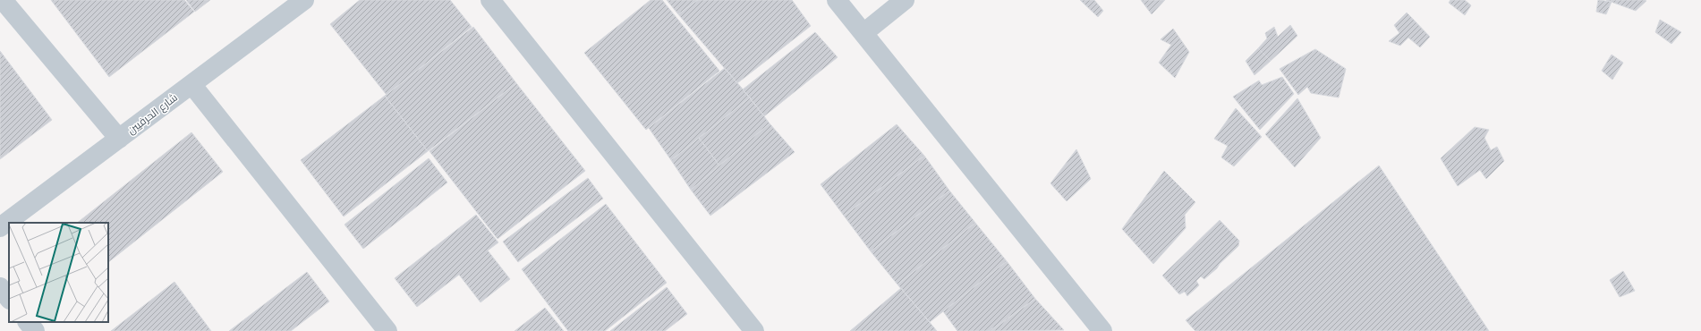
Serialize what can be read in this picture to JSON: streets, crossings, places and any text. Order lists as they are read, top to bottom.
{
  "streets": {
    "street": ["شارع الحرفيين"]
  }
}
